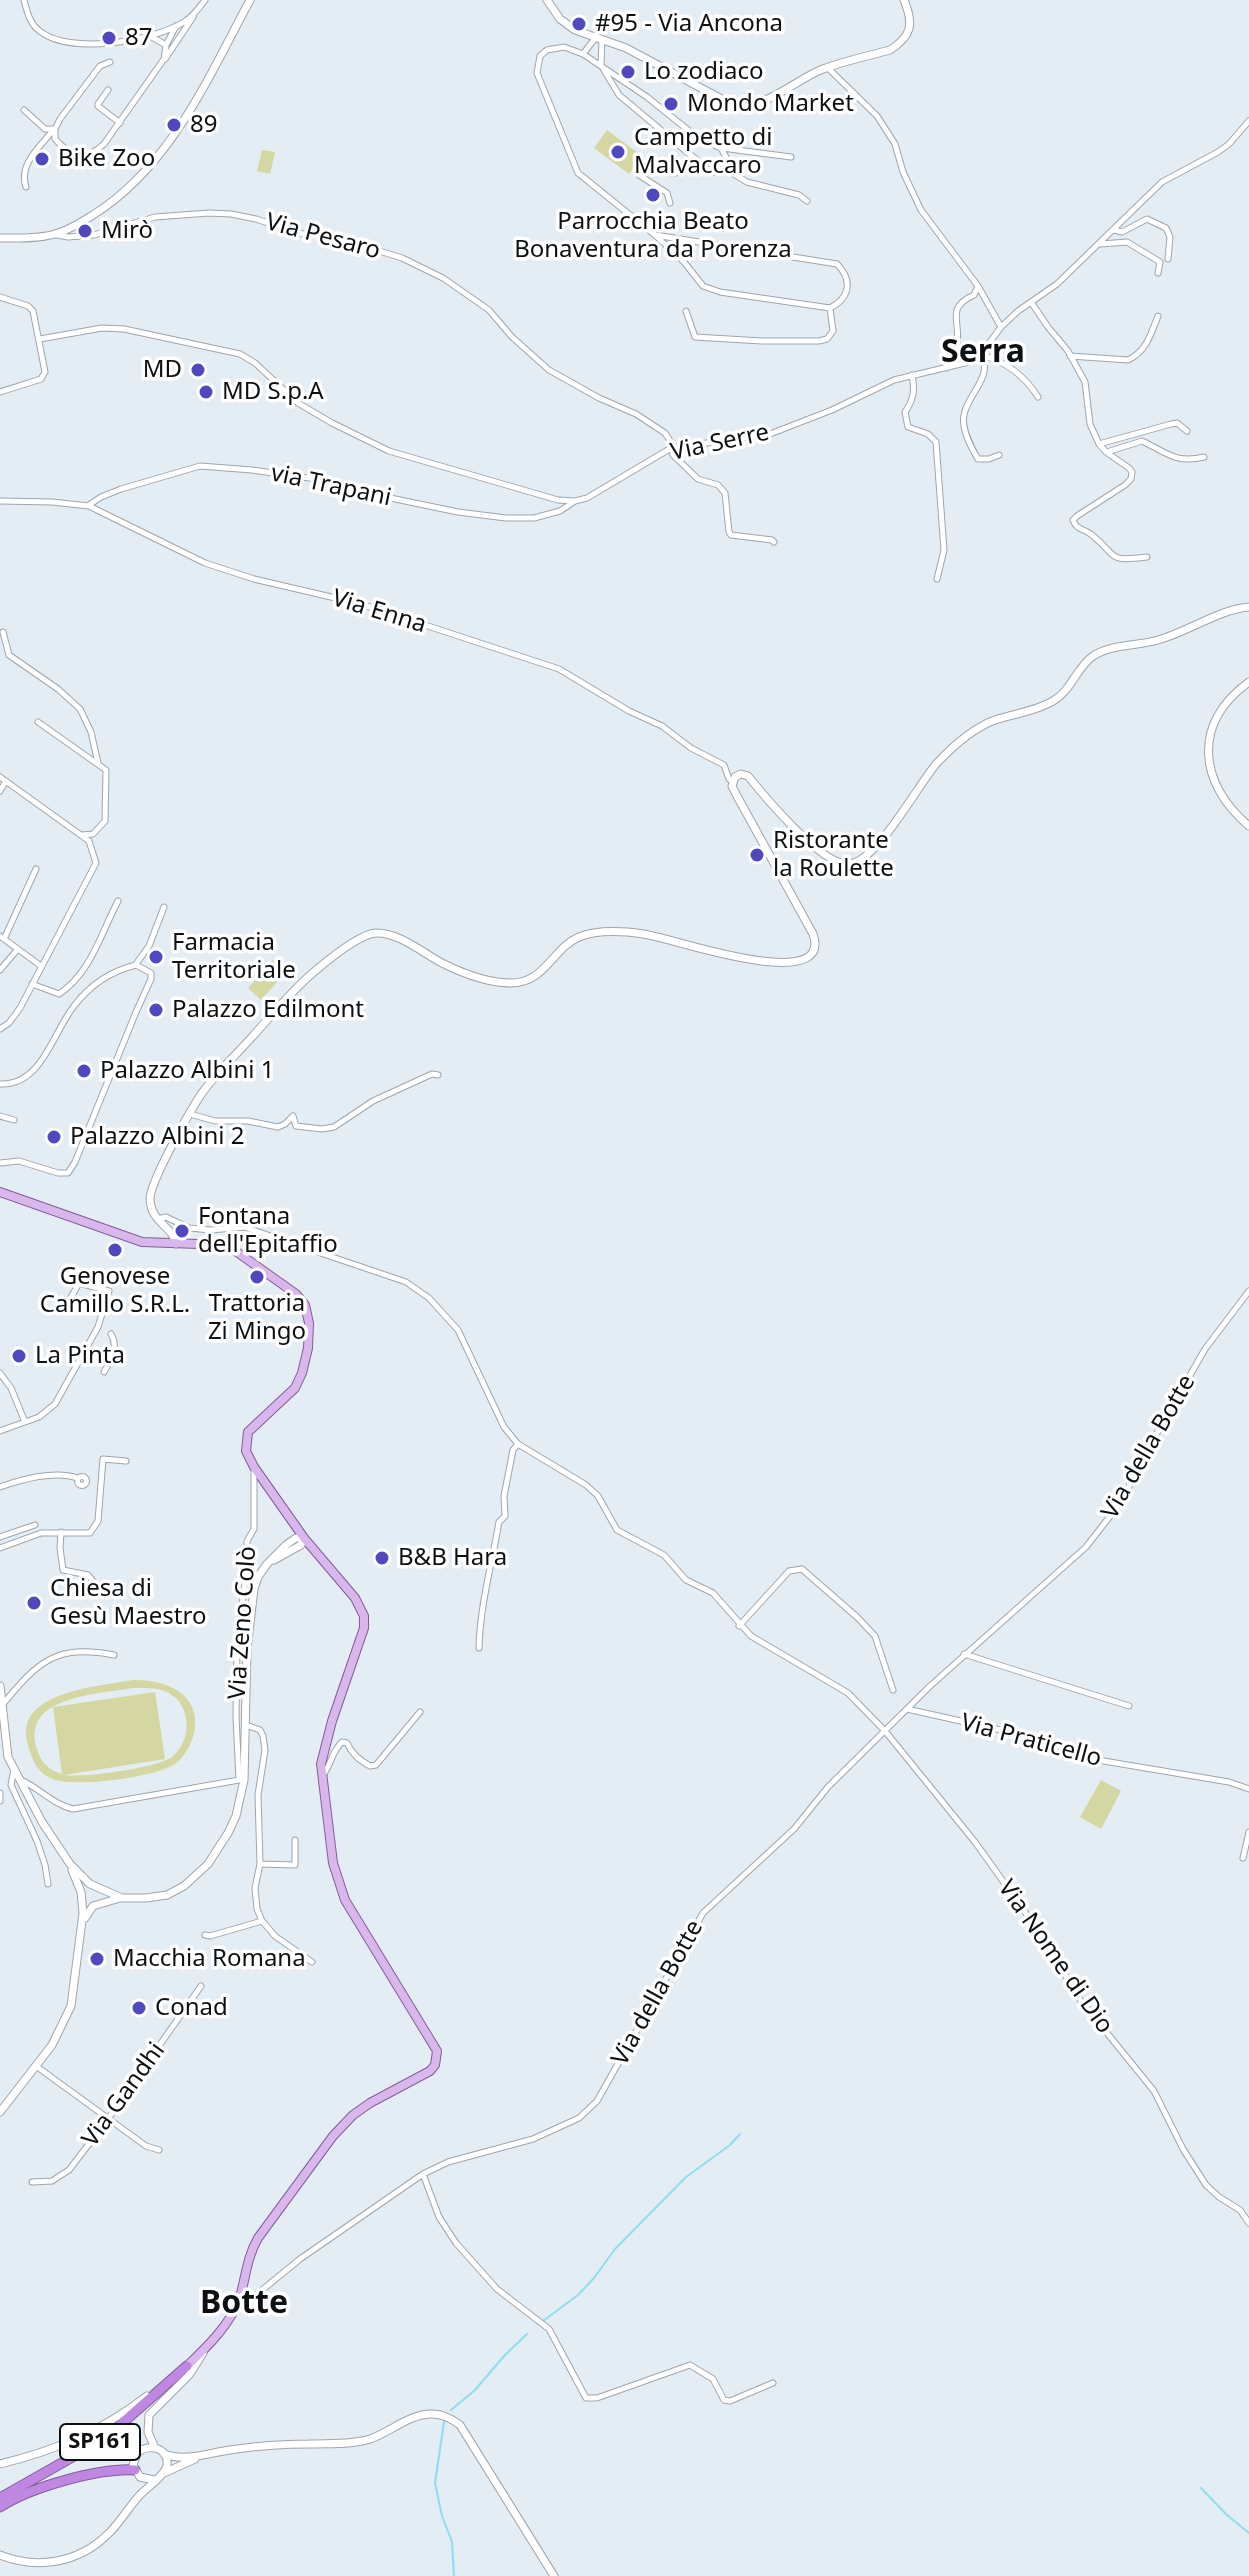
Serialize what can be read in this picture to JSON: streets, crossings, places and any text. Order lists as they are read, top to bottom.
{
  "streets": {
    "highway": ["SP161"],
    "street": [
      "Via Pesaro",
      "Via Serre",
      "via Trapani",
      "Via Enna",
      "Via della Botte",
      "Via Zeno Colò",
      "Via Praticello",
      "Via Nome di Dio",
      "Via Gandhi"
    ]
  },
  "crossings": [
    ["Via Pesaro", "Via Serre"],
    ["Via Serre", "via Trapani"],
    ["via Trapani", "Via Enna"],
    ["Via della Botte", "Via Praticello"],
    ["Via della Botte", "Via Nome di Dio"]
  ],
  "districts": ["Serra", "Botte"],
  "places": [
    "#95 - Via Ancona",
    "87",
    "Lo zodiaco",
    "Mondo Market",
    "89",
    "Campetto di Malvaccaro",
    "Bike Zoo",
    "Parrocchia Beato Bonaventura da Porenza",
    "Mirò",
    "MD",
    "MD S.p.A",
    "Ristorante la Roulette",
    "Farmacia Territoriale",
    "Palazzo Edilmont",
    "Palazzo Albini 1",
    "Palazzo Albini 2",
    "Fontana dell'Epitaffio",
    "Genovese Camillo S.R.L.",
    "Trattoria Zi Mingo",
    "La Pinta",
    "B&B Hara",
    "Chiesa di Gesù Maestro",
    "Macchia Romana",
    "Conad"
  ]
}
